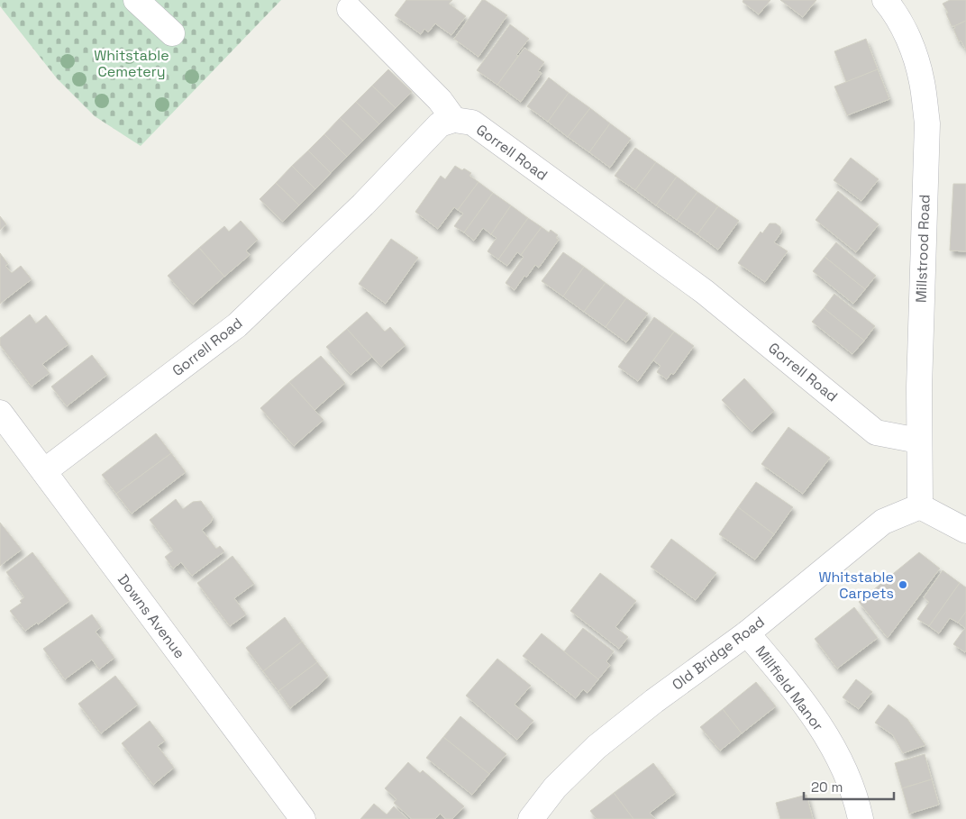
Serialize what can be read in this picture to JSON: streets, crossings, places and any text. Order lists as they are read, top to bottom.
{
  "streets": {
    "street": [
      "Gorrell Road",
      "Millstrood Road",
      "Downs Avenue",
      "Old Bridge Road",
      "Millfield Manor"
    ]
  },
  "crossings": [
    ["Gorrell Road", "Millstrood Road"],
    ["Gorrell Road", "Downs Avenue"],
    ["Millstrood Road", "Old Bridge Road"],
    ["Old Bridge Road", "Millfield Manor"]
  ],
  "parks": ["Whitstable Cemetery"],
  "places": ["Whitstable Carpets"],
  "scale_bar": "20 m"
}
